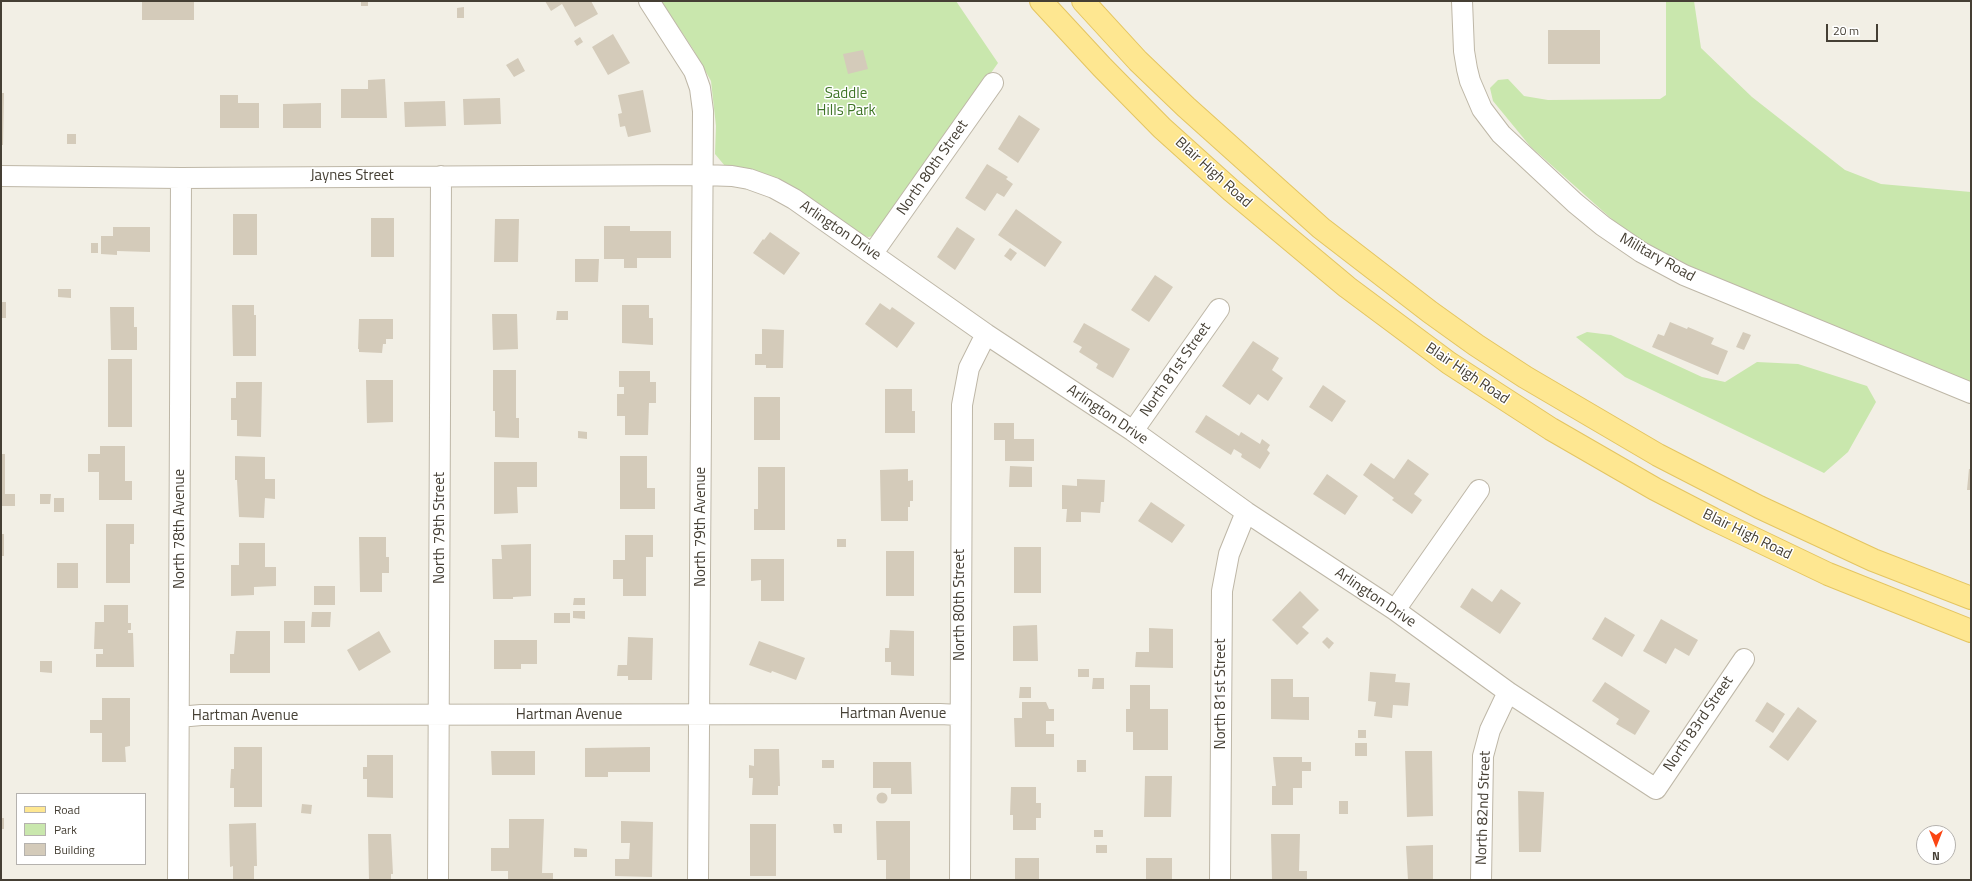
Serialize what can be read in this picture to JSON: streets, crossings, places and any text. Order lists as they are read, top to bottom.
{
  "streets": {
    "main road": ["Blair High Road"],
    "street": [
      "North 80th Street",
      "Jaynes Street",
      "Arlington Drive",
      "Military Road",
      "North 81st Street",
      "North 79th Avenue",
      "North 79th Street",
      "North 78th Avenue",
      "Hartman Avenue",
      "North 83rd Street",
      "North 82nd Street"
    ]
  },
  "crossings": [
    ["North 80th Street", "Arlington Drive"],
    ["North 80th Street", "Hartman Avenue"],
    ["Jaynes Street", "Arlington Drive"],
    ["Jaynes Street", "North 79th Avenue"],
    ["Jaynes Street", "North 79th Street"],
    ["Jaynes Street", "North 78th Avenue"],
    ["Arlington Drive", "North 81st Street"],
    ["Arlington Drive", "North 79th Avenue"],
    ["Arlington Drive", "North 83rd Street"],
    ["Arlington Drive", "North 82nd Street"],
    ["North 79th Avenue", "Hartman Avenue"],
    ["North 79th Street", "Hartman Avenue"],
    ["North 78th Avenue", "Hartman Avenue"]
  ],
  "parks": ["Saddle Hills Park"],
  "legend": ["Road", "Park", "Building"],
  "scale_bar": "20 m",
  "north": "bottom"
}
